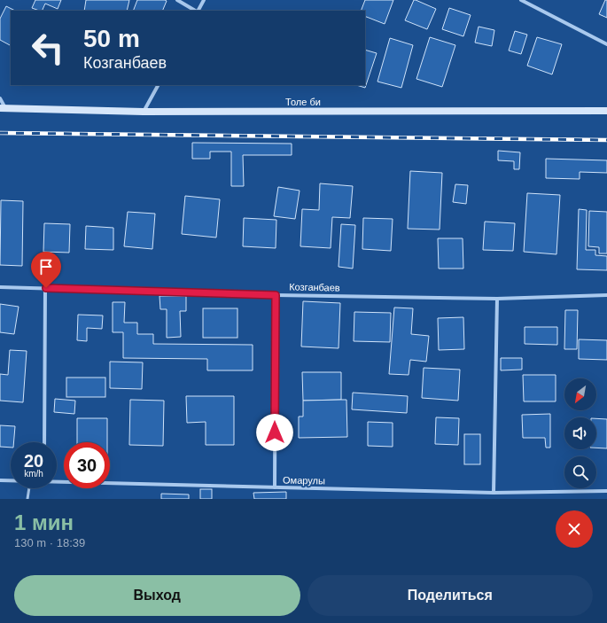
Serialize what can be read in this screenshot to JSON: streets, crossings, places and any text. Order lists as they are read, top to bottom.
{
  "streets": {
    "main road": ["Толе би"],
    "street": ["Козганбаев", "Омарулы"]
  },
  "north": "bottom left",
  "page": {
    "turn": ["50 m", "Козганбаев"],
    "speed": "20 km/h",
    "limit": "30",
    "heading": ["1 мин", "130 m · 18:39"],
    "buttons": ["Выход", "Поделиться"]
  }
}
